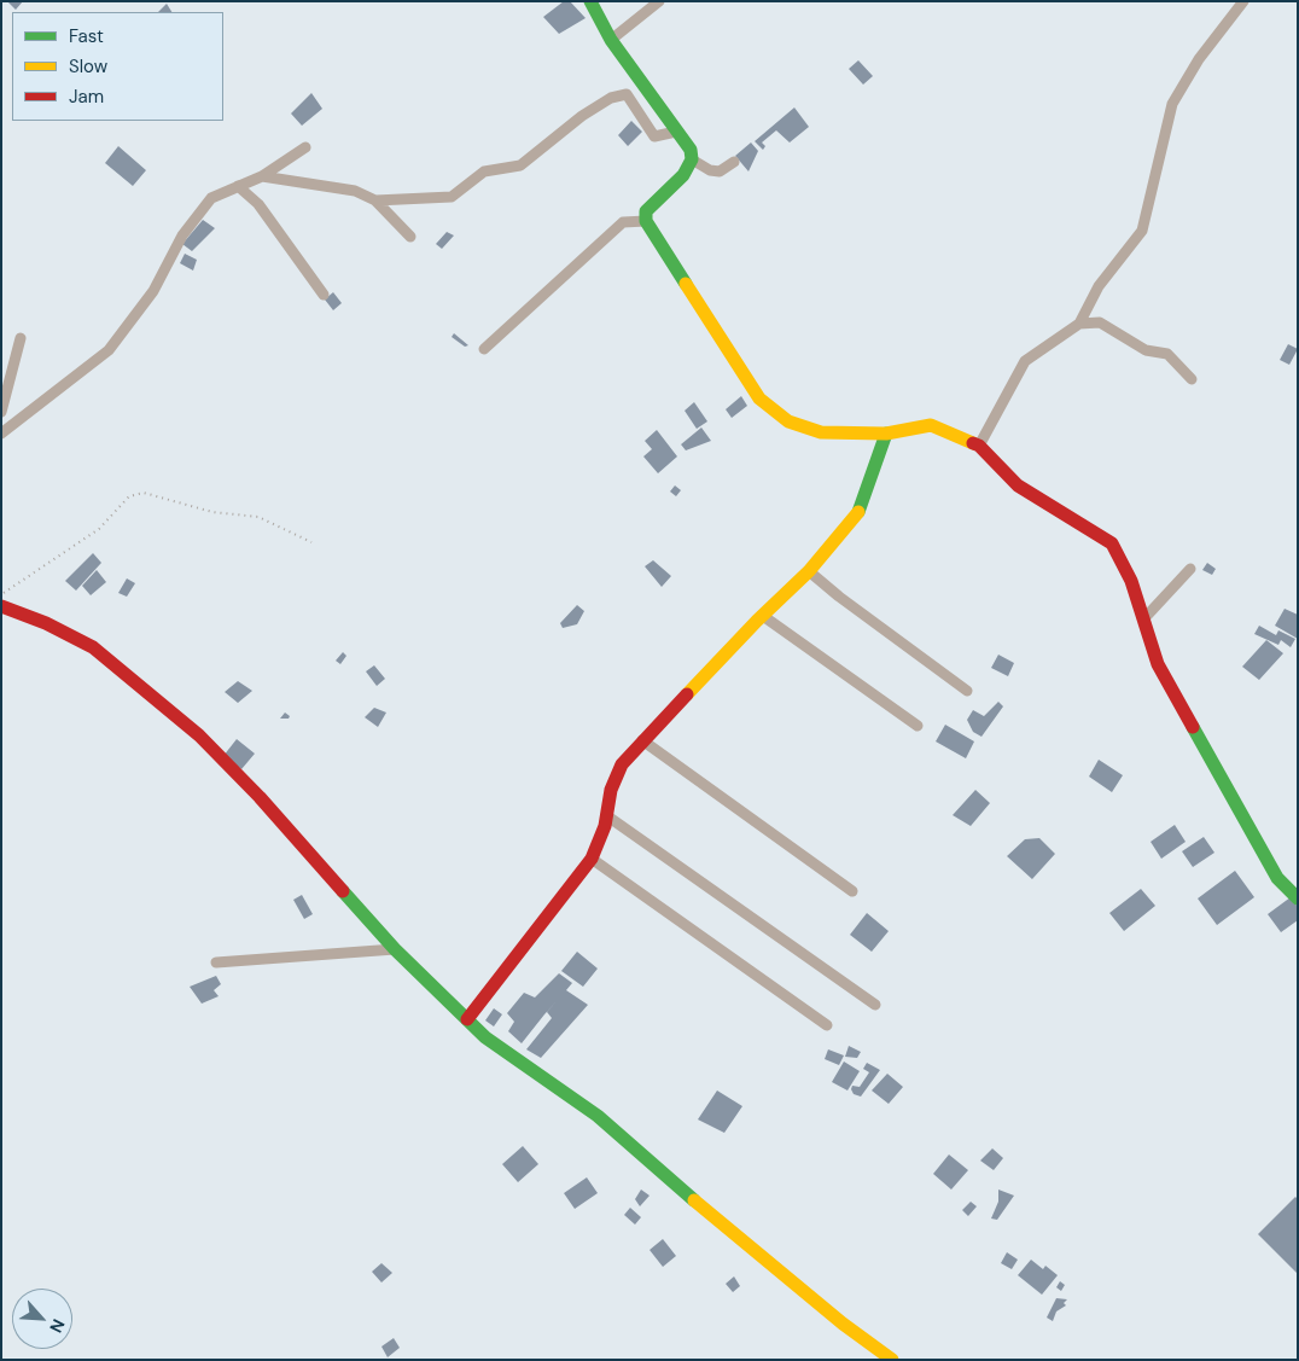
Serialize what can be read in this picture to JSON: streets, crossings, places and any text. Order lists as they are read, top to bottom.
{
  "legend": ["Fast", "Slow", "Jam"],
  "north": "bottom right"
}
